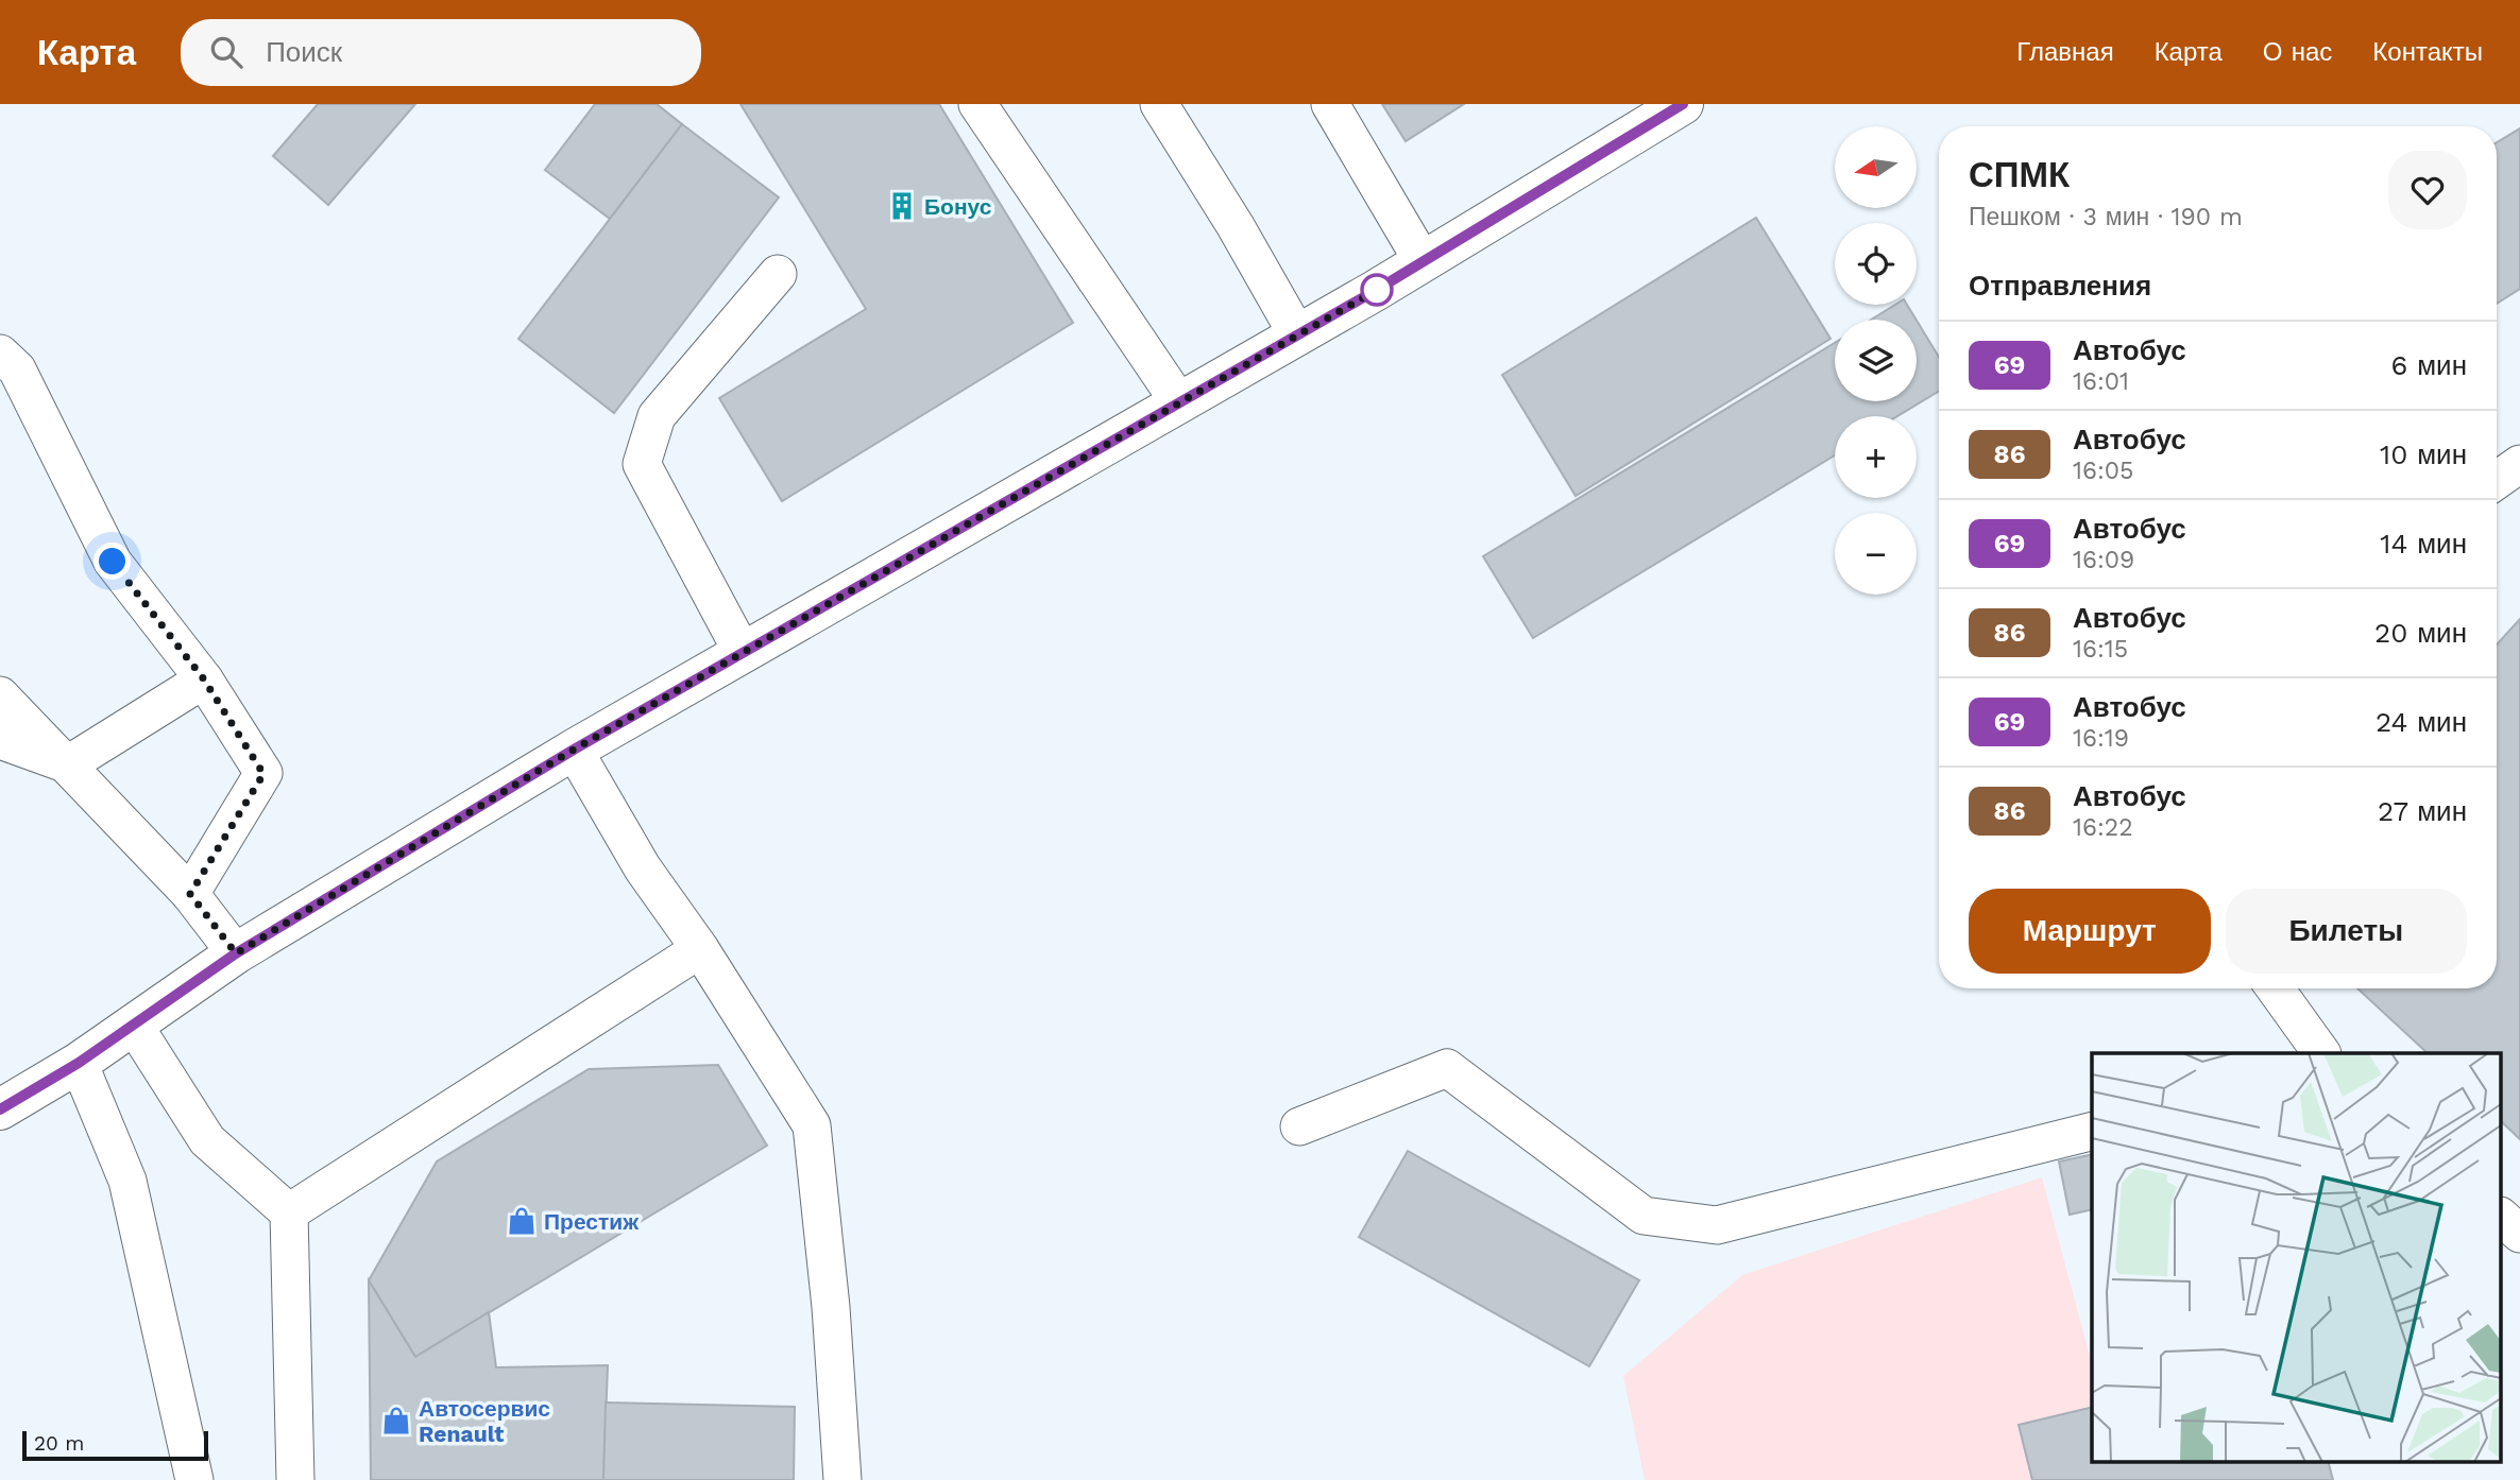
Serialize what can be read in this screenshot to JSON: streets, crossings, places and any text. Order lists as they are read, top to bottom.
{
  "places": {
    "building": ["Бонус"],
    "shop": ["Престиж", "Автосервис Renault"]
  },
  "lines": ["bus line 69"],
  "scale_bar": "20 m",
  "north": "left",
  "page": {
    "header": "Карта",
    "search": "Поиск",
    "nav": [
      "Главная",
      "Карта",
      "О нас",
      "Контакты"
    ],
    "map_buttons": ["+", "−"],
    "heading": [
      ["СПМК", "Пешком · 3 мин · 190 m"],
      "Отправления"
    ],
    "list": [
      {
        "mark": "69",
        "name": "Автобус",
        "note": "16:01",
        "value": "6 мин"
      },
      {
        "mark": "86",
        "name": "Автобус",
        "note": "16:05",
        "value": "10 мин"
      },
      {
        "mark": "69",
        "name": "Автобус",
        "note": "16:09",
        "value": "14 мин"
      },
      {
        "mark": "86",
        "name": "Автобус",
        "note": "16:15",
        "value": "20 мин"
      },
      {
        "mark": "69",
        "name": "Автобус",
        "note": "16:19",
        "value": "24 мин"
      },
      {
        "mark": "86",
        "name": "Автобус",
        "note": "16:22",
        "value": "27 мин"
      }
    ],
    "buttons": ["Маршрут", "Билеты"],
    "scale": "20 m"
  }
}
